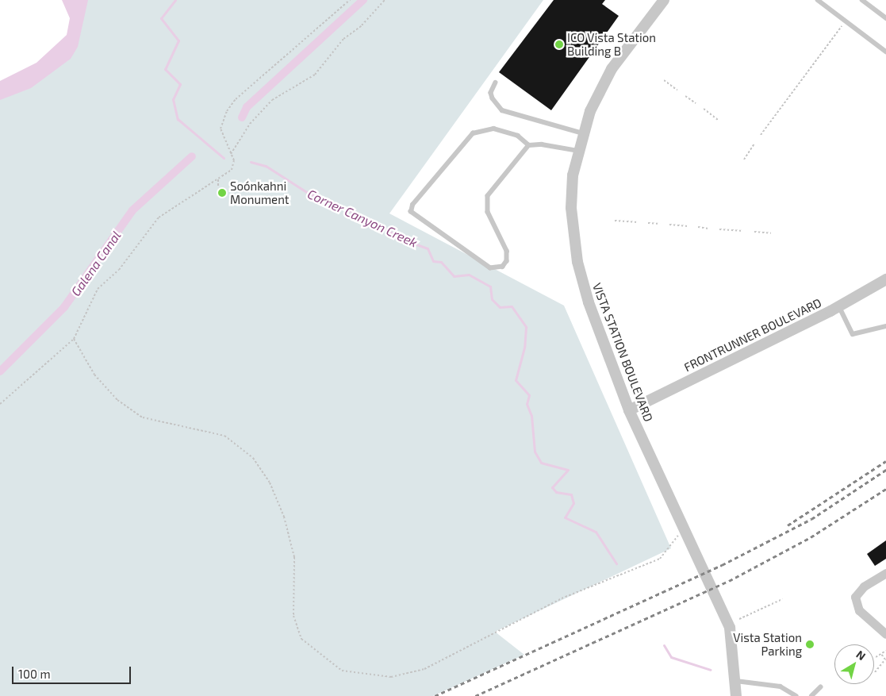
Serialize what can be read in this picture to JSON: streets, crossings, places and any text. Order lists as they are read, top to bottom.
{
  "streets": {
    "street": ["FRONTRUNNER BOULEVARD", "VISTA STATION BOULEVARD"]
  },
  "crossings": [
    ["FRONTRUNNER BOULEVARD", "VISTA STATION BOULEVARD"]
  ],
  "water": ["Corner Canyon Creek", "Galena Canal"],
  "places": ["ICO Vista Station Building B", "Soónkahni Monument", "Vista Station Parking"],
  "scale_bar": "100 m",
  "north": "top right"
}
